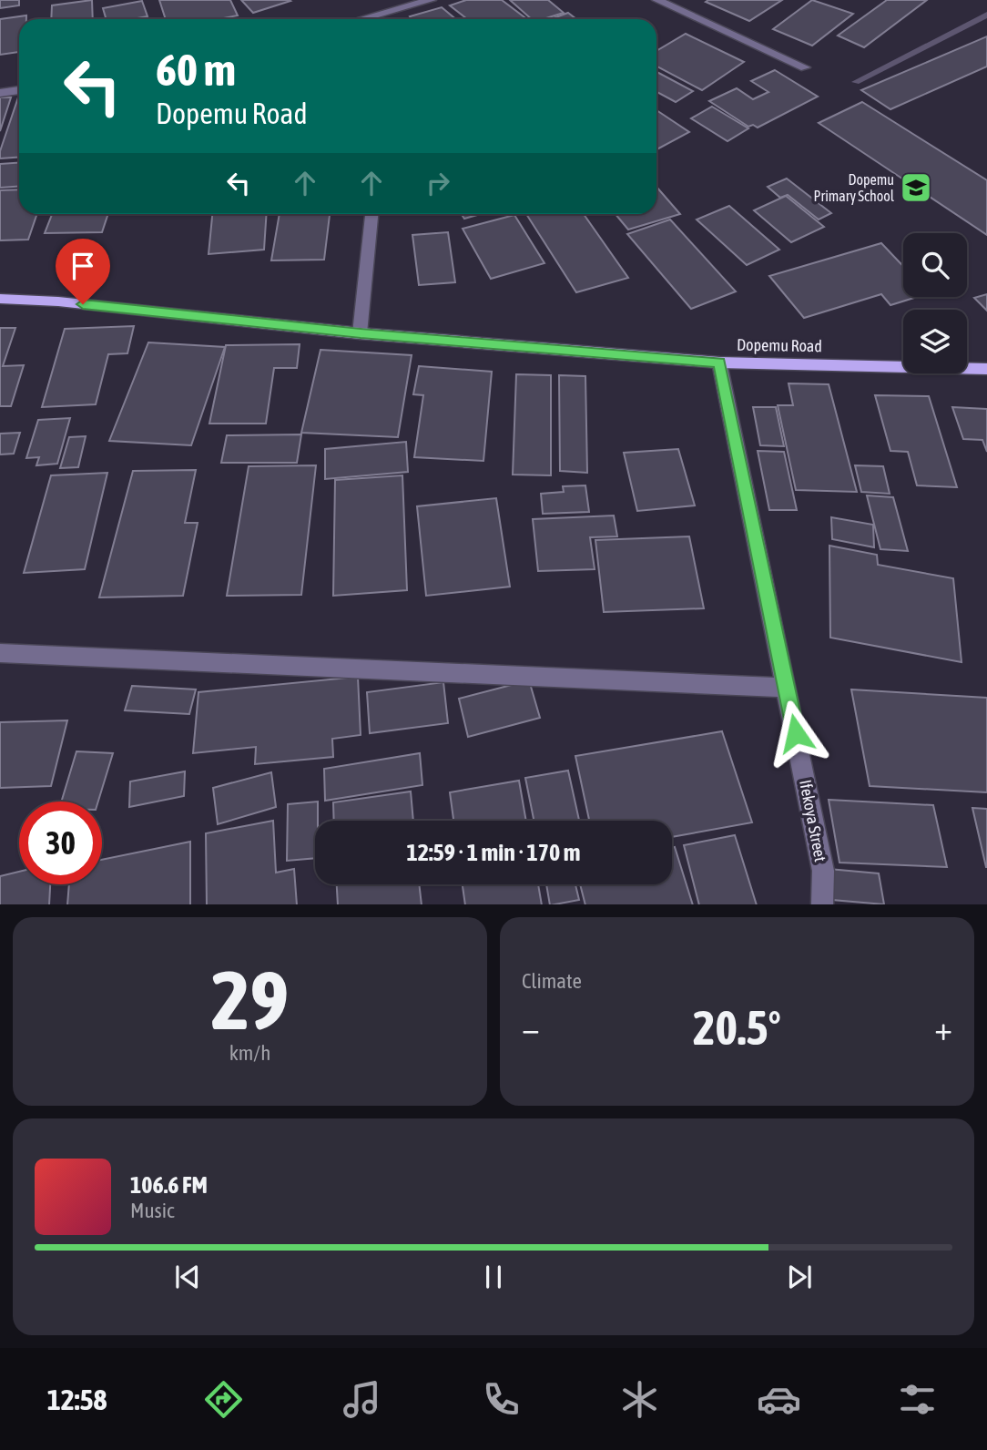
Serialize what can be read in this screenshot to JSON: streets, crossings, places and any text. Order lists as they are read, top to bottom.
{
  "streets": {
    "main road": ["Dopemu Road"],
    "street": ["Ifekoya Street"]
  },
  "crossings": [
    ["Dopemu Road", "Ifekoya Street"]
  ],
  "places": {
    "school or university": ["Dopemu Primary School"]
  },
  "page": {
    "turn": ["60 m", "Dopemu Road"],
    "limit": "30",
    "trip": "12:59 · 1 min · 170 m",
    "tile": [
      ["29", "km/h"],
      "Climate"
    ],
    "heat": ["−", "20.5°", "+"],
    "song": ["106.6 FM", "Music"],
    "tabs": "12:58"
  }
}
